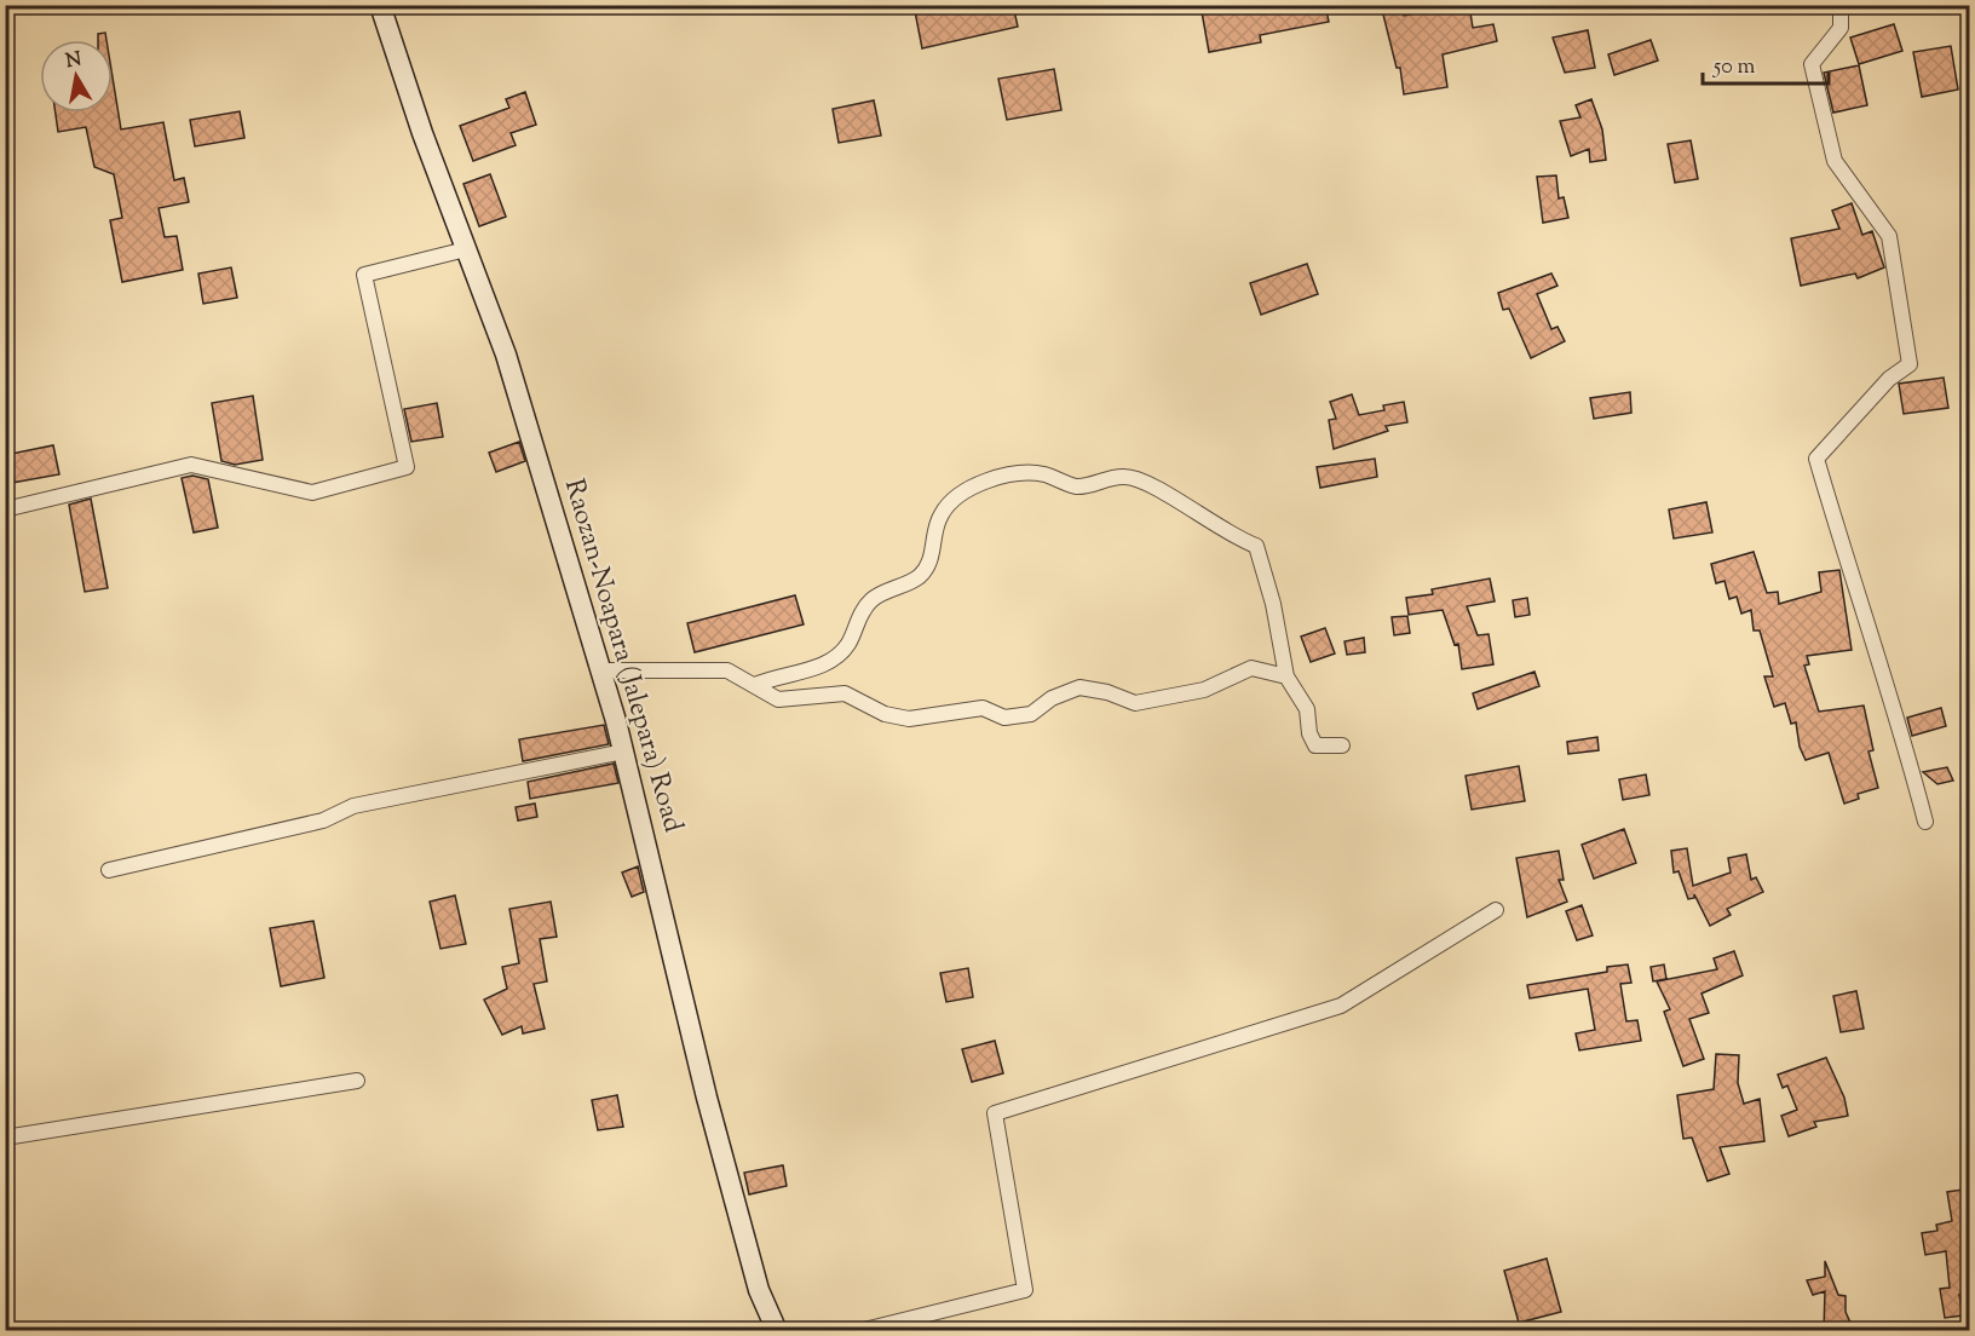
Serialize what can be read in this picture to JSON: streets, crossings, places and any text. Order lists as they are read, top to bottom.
{
  "streets": {
    "main road": ["Raozan-Noapara (Jalepara) Road"]
  },
  "scale_bar": "50 m",
  "north": "top"
}
